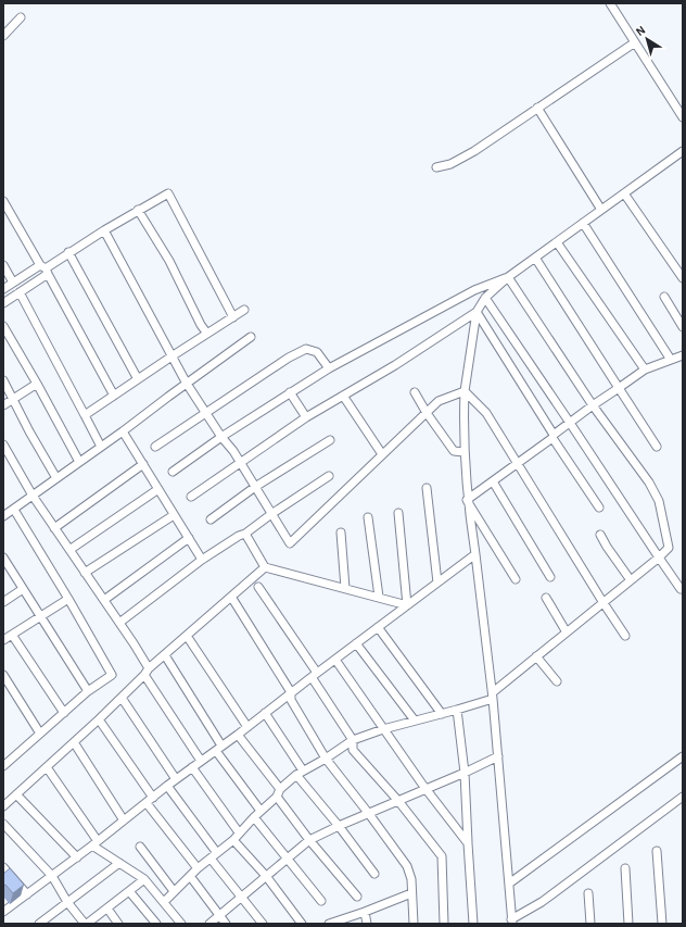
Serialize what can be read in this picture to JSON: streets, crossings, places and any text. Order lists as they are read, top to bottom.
{
  "north": "top left"
}
